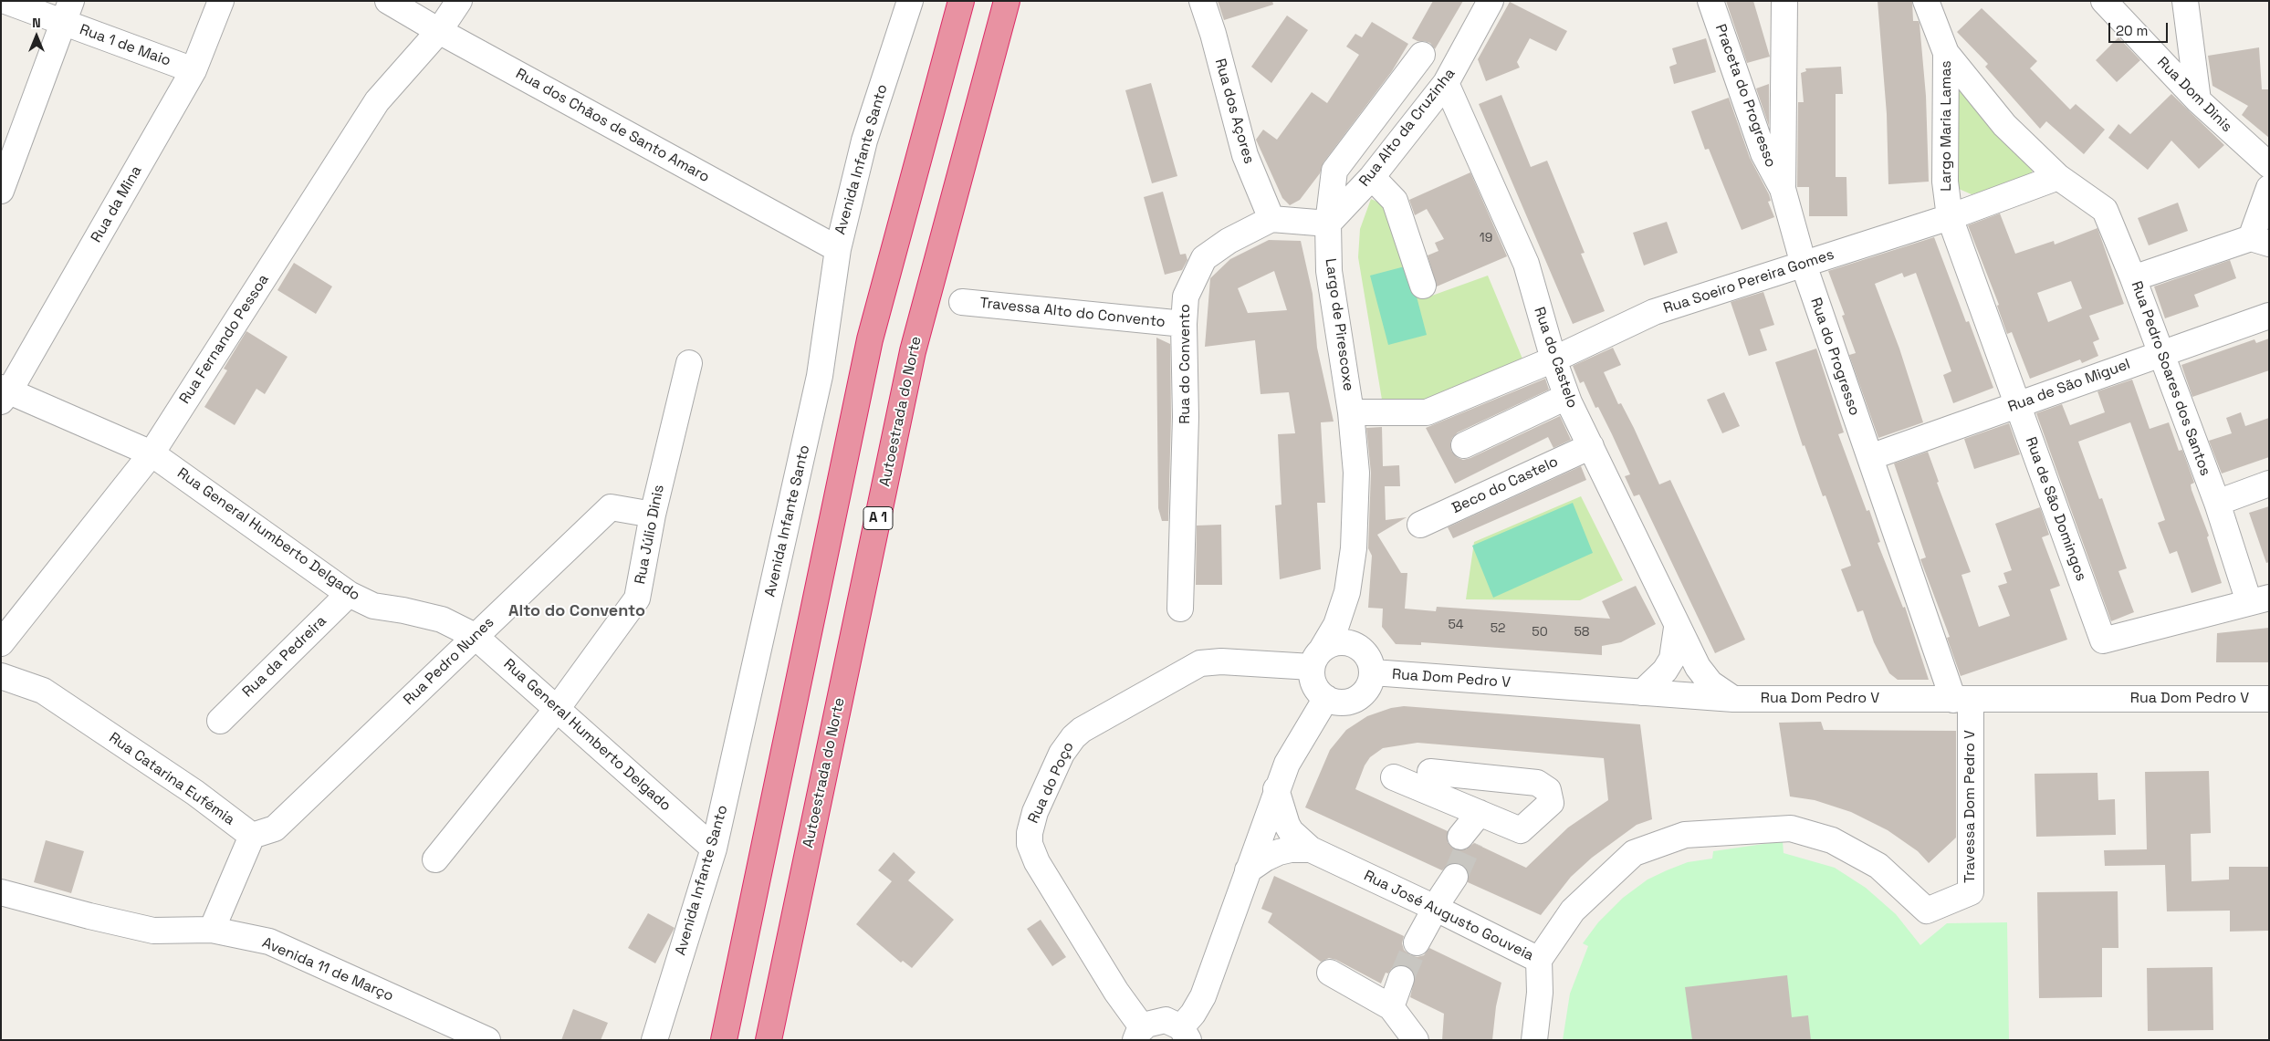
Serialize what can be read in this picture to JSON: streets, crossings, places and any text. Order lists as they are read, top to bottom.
{
  "streets": {
    "highway": ["Autoestrada do Norte", "A 1"],
    "street": [
      "Rua 1 de Maio",
      "Rua Dom Dinis",
      "Praceta do Progresso",
      "Rua dos Açores",
      "Rua dos Chãos de Santo Amaro",
      "Largo Maria Lamas",
      "Rua Alto da Cruzinha",
      "Avenida Infante Santo",
      "Rua da Mina",
      "Rua Soeiro Pereira Gomes",
      "Travessa Alto do Convento",
      "Largo de Pirescoxe",
      "Rua Fernando Pessoa",
      "Rua do Progresso",
      "Rua do Castelo",
      "Rua do Convento",
      "Rua Pedro Soares dos Santos",
      "Rua de São Miguel",
      "Beco do Castelo",
      "Rua de São Domingos",
      "Rua General Humberto Delgado",
      "Rua Júlio Dinis",
      "Rua da Pedreira",
      "Rua Pedro Nunes",
      "Rua Dom Pedro V",
      "Rua Catarina Eufémia",
      "Rua do Poço",
      "Travessa Dom Pedro V",
      "Rua José Augusto Gouveia",
      "Avenida 11 de Março"
    ]
  },
  "crossings": [
    ["Rua 1 de Maio", "Rua da Mina"],
    ["Praceta do Progresso", "Rua do Progresso"],
    ["Rua dos Açores", "Rua do Convento"],
    ["Rua dos Chãos de Santo Amaro", "Avenida Infante Santo"],
    ["Rua dos Chãos de Santo Amaro", "Rua Fernando Pessoa"],
    ["Largo Maria Lamas", "Rua Soeiro Pereira Gomes"],
    ["Largo Maria Lamas", "Rua Pedro Soares dos Santos"],
    ["Largo Maria Lamas", "Rua de São Domingos"],
    ["Rua Alto da Cruzinha", "Largo de Pirescoxe"],
    ["Rua Alto da Cruzinha", "Rua do Castelo"],
    ["Avenida Infante Santo", "Rua General Humberto Delgado"],
    ["Rua da Mina", "Rua General Humberto Delgado"],
    ["Rua Soeiro Pereira Gomes", "Largo de Pirescoxe"],
    ["Rua Soeiro Pereira Gomes", "Rua do Progresso"],
    ["Rua Soeiro Pereira Gomes", "Rua do Castelo"],
    ["Rua Soeiro Pereira Gomes", "Rua de São Domingos"],
    ["Travessa Alto do Convento", "Rua do Convento"],
    ["Largo de Pirescoxe", "Rua do Castelo"],
    ["Rua Fernando Pessoa", "Rua General Humberto Delgado"],
    ["Rua do Progresso", "Rua de São Miguel"],
    ["Rua do Progresso", "Rua Dom Pedro V"],
    ["Rua do Progresso", "Travessa Dom Pedro V"],
    ["Rua do Castelo", "Beco do Castelo"],
    ["Rua do Castelo", "Rua Dom Pedro V"],
    ["Rua Pedro Soares dos Santos", "Rua de São Miguel"],
    ["Rua Pedro Soares dos Santos", "Rua de São Domingos"],
    ["Rua de São Miguel", "Rua de São Domingos"],
    ["Rua General Humberto Delgado", "Rua Júlio Dinis"],
    ["Rua General Humberto Delgado", "Rua da Pedreira"],
    ["Rua General Humberto Delgado", "Rua Pedro Nunes"],
    ["Rua Júlio Dinis", "Rua Pedro Nunes"],
    ["Rua Pedro Nunes", "Rua Catarina Eufémia"],
    ["Rua Dom Pedro V", "Rua do Poço"],
    ["Rua Dom Pedro V", "Travessa Dom Pedro V"],
    ["Travessa Dom Pedro V", "Rua José Augusto Gouveia"]
  ],
  "districts": ["Alto do Convento"],
  "house_numbers": [
    "19",
    "54",
    "52",
    "50",
    "58"
  ],
  "scale_bar": "20 m",
  "north": "top"
}
